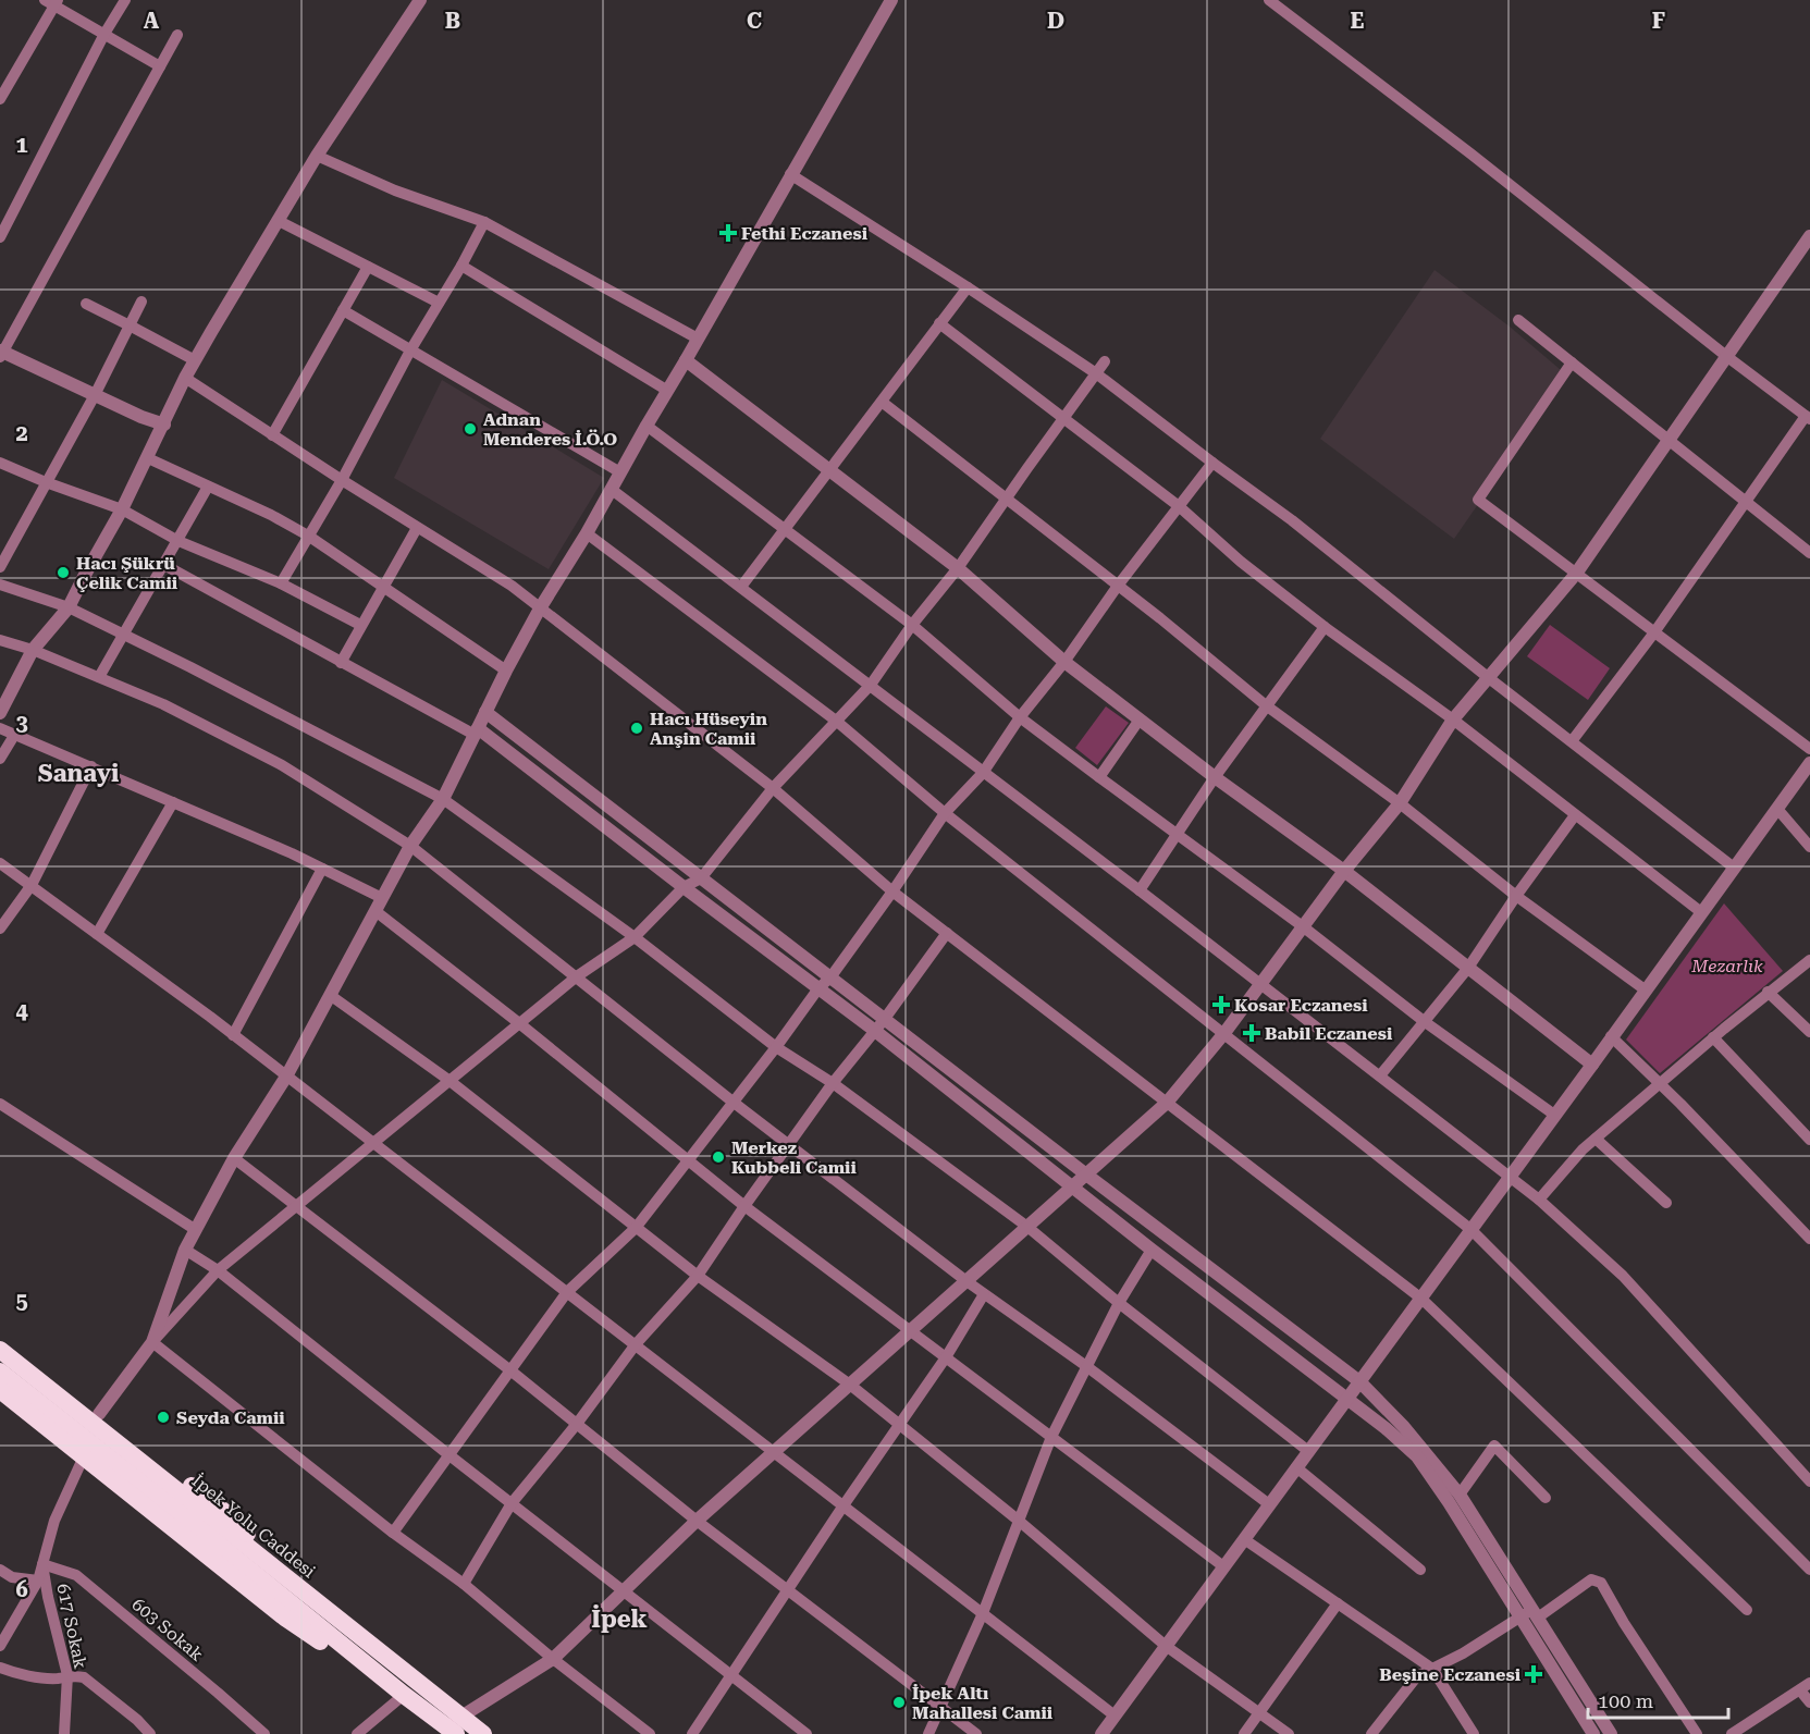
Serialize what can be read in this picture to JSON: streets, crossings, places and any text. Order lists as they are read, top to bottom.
{
  "streets": {
    "highway": ["İpek Yolu Caddesi"],
    "street": ["617 Sokak", "603 Sokak"]
  },
  "crossings": [
    ["617 Sokak", "603 Sokak"]
  ],
  "districts": ["Sanayi", "İpek"],
  "parks": ["Mezarlık"],
  "places": {
    "health": [
      "Fethi Eczanesi",
      "Kosar Eczanesi",
      "Babil Eczanesi",
      "Beşine Eczanesi"
    ],
    "other": [
      "Adnan Menderes İ.Ö.O",
      "Hacı Şükrü Çelik Camii",
      "Hacı Hüseyin Anşin Camii",
      "Merkez Kubbeli Camii",
      "Seyda Camii",
      "İpek Altı Mahallesi Camii"
    ]
  },
  "scale_bar": "100 m",
  "grid": {
    "columns": [
      "A",
      "B",
      "C",
      "D",
      "E",
      "F"
    ],
    "rows": [
      "1",
      "2",
      "3",
      "4",
      "5",
      "6"
    ]
  }
}
